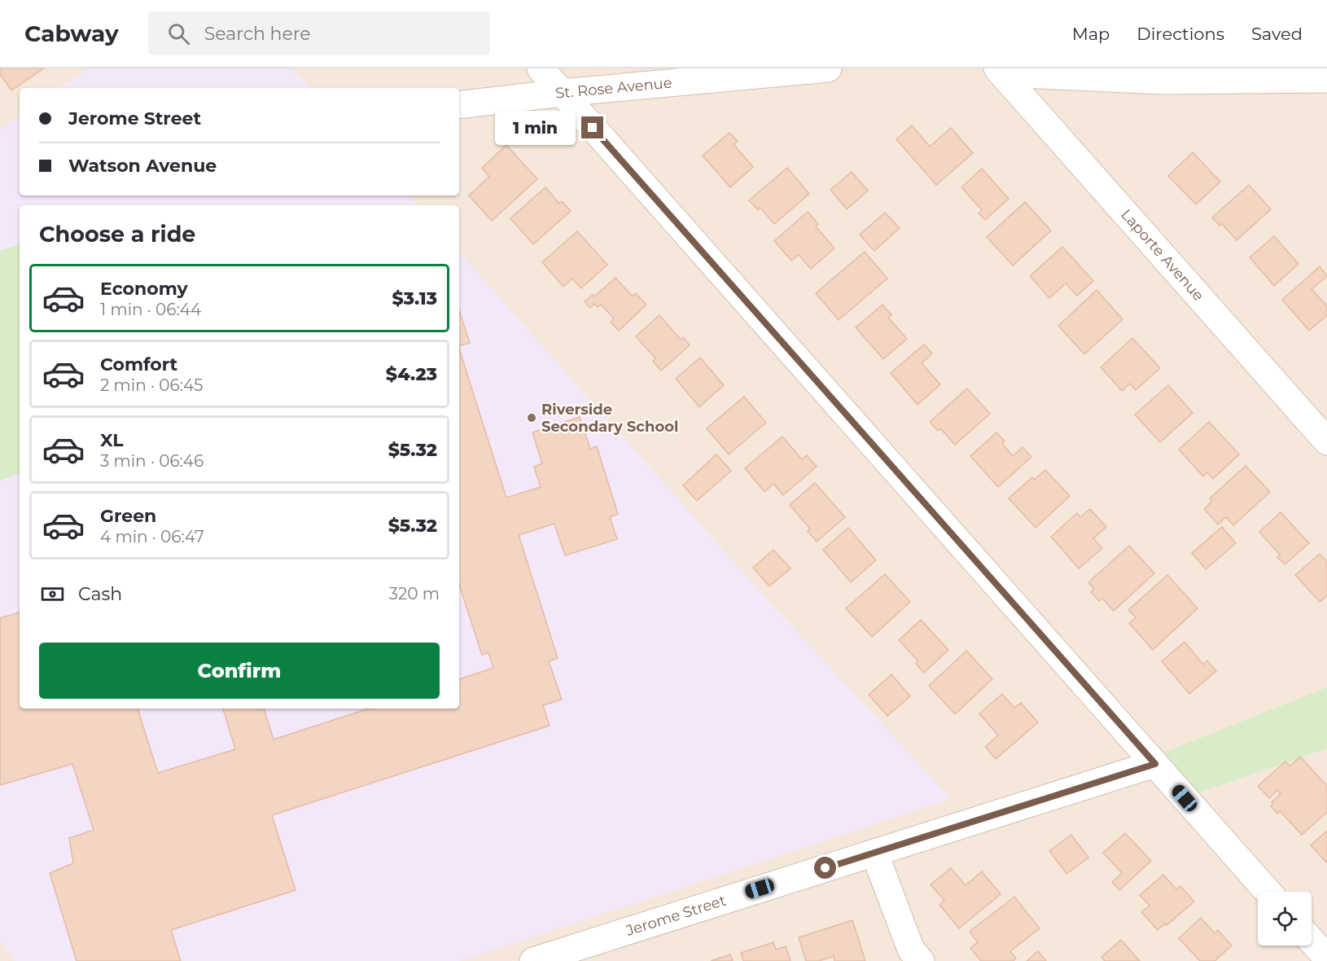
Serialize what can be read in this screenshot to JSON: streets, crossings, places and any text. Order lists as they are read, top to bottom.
{
  "streets": {
    "street": ["St. Rose Avenue", "Laporte Avenue", "Jerome Street"]
  },
  "places": ["Riverside Secondary School"],
  "page": {
    "header": "Cabway",
    "search": "Search here",
    "nav": ["Map", "Directions", "Saved"],
    "banner": ["Jerome Street", "Watson Avenue"],
    "bubble": "1 min",
    "heading": "Choose a ride",
    "list": [
      {
        "name": "Economy",
        "note": "1 min · 06:44",
        "value": "$3.13"
      },
      {
        "name": "Comfort",
        "note": "2 min · 06:45",
        "value": "$4.23"
      },
      {
        "name": "XL",
        "note": "3 min · 06:46",
        "value": "$5.32"
      },
      {
        "name": "Green",
        "note": "4 min · 06:47",
        "value": "$5.32"
      }
    ],
    "pay": ["Cash", "320 m"],
    "buttons": "Confirm"
  }
}
